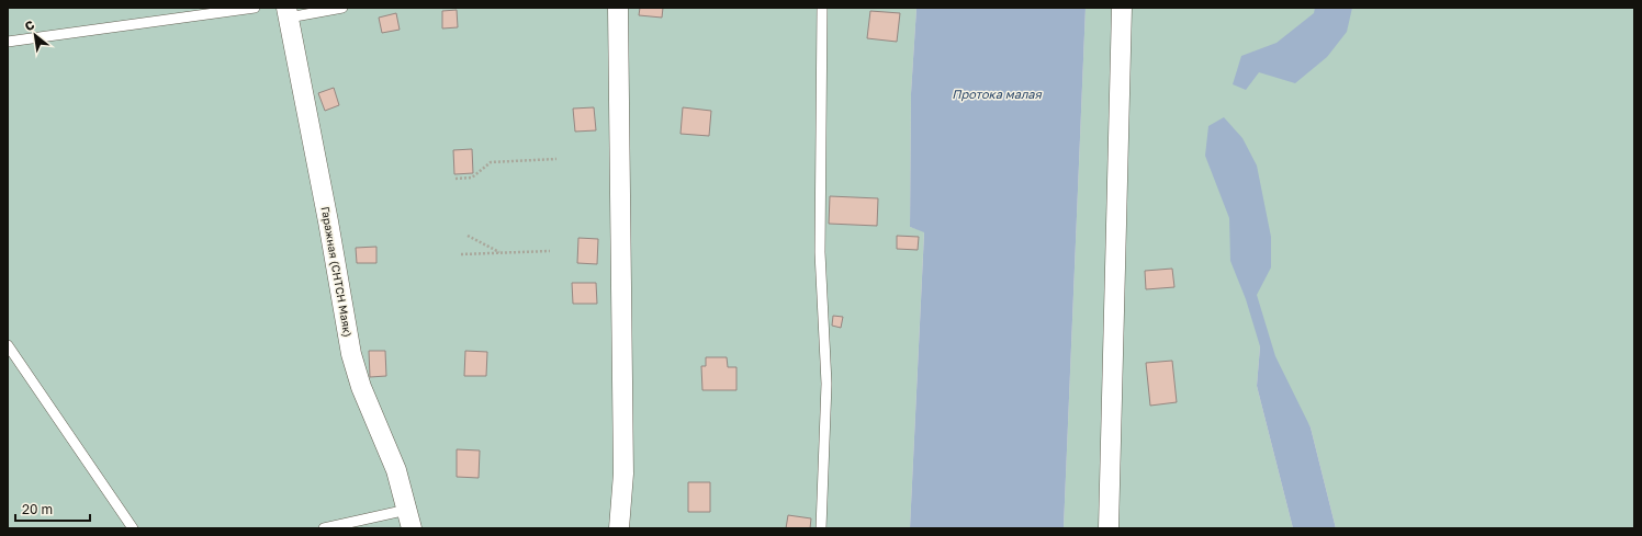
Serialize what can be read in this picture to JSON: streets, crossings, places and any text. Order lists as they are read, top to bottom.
{
  "streets": {
    "street": ["Гаражная (СНТСН Маяк)"]
  },
  "water": ["Протока малая"],
  "scale_bar": "20 m",
  "north": "top left"
}
